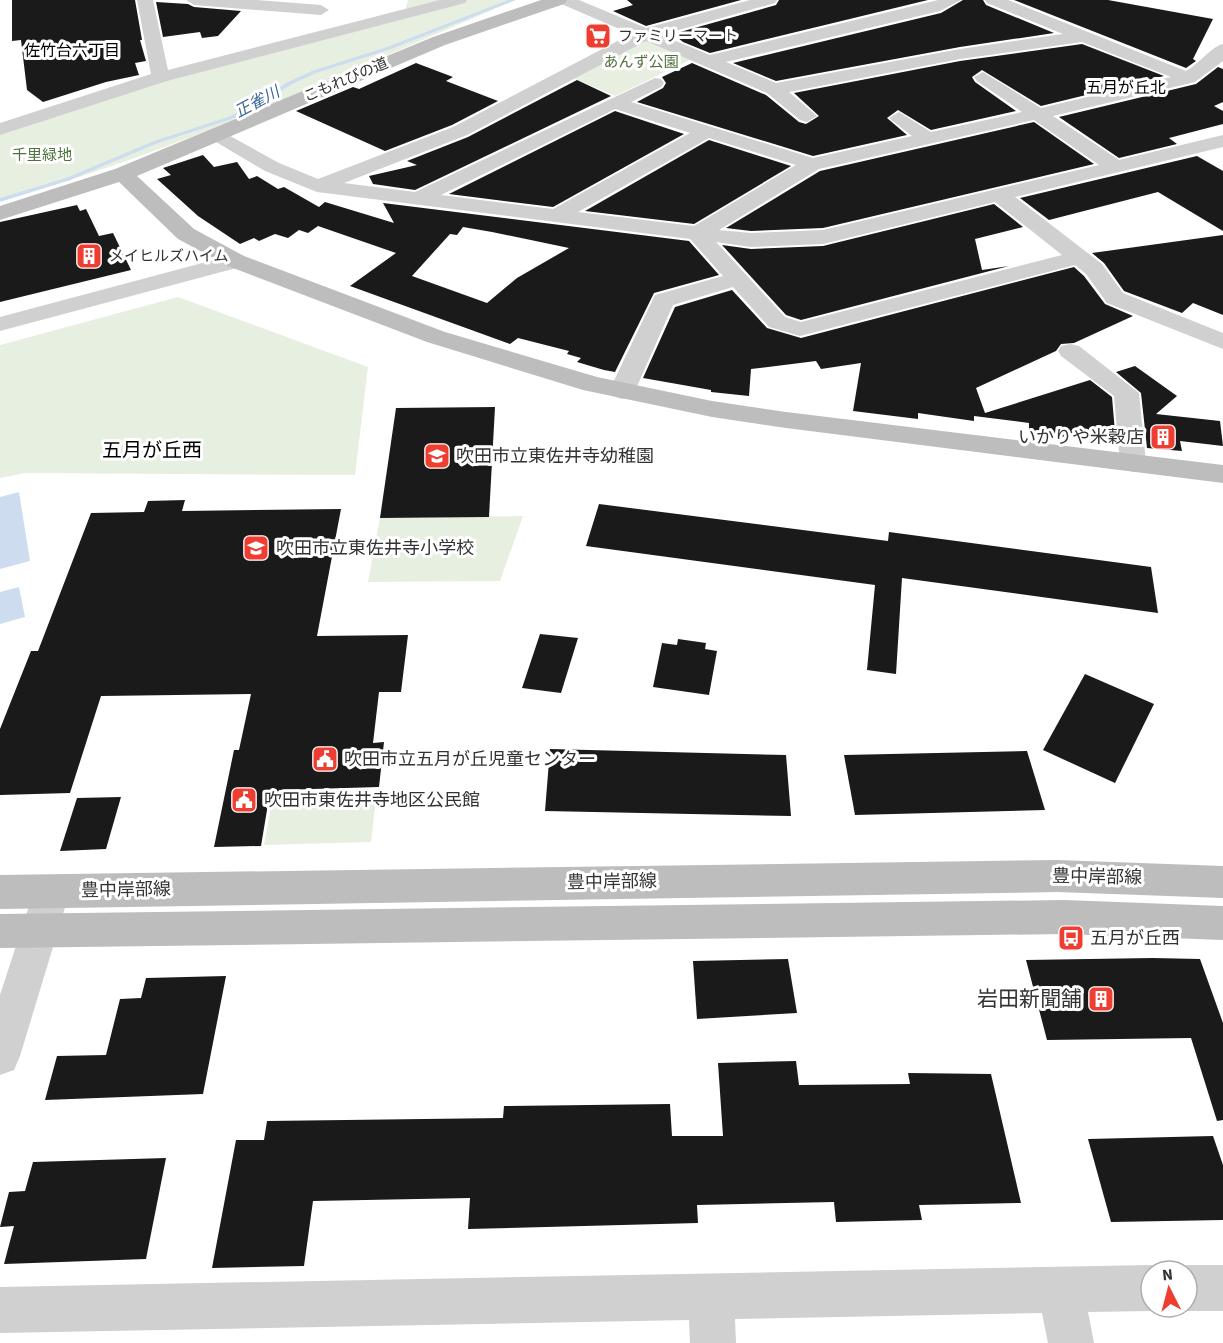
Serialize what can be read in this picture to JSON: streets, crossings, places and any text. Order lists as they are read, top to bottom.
{
  "streets": {
    "street": ["こもれびの道", "豊中岸部線"]
  },
  "districts": ["佐竹台六丁目", "五月が丘北", "五月が丘西"],
  "water": ["正雀川"],
  "parks": ["あんず公園", "千里緑地"],
  "places": {
    "supermarket": ["ファミリーマート"],
    "building": ["メイヒルズハイム", "いかりや米穀店", "岩田新聞舗"],
    "school or university": ["吹田市立東佐井寺幼稚園", "吹田市立東佐井寺小学校"],
    "public building": ["吹田市立五月が丘児童センター", "吹田市東佐井寺地区公民館"],
    "bus stop": ["五月が丘西"]
  },
  "north": "top"
}
